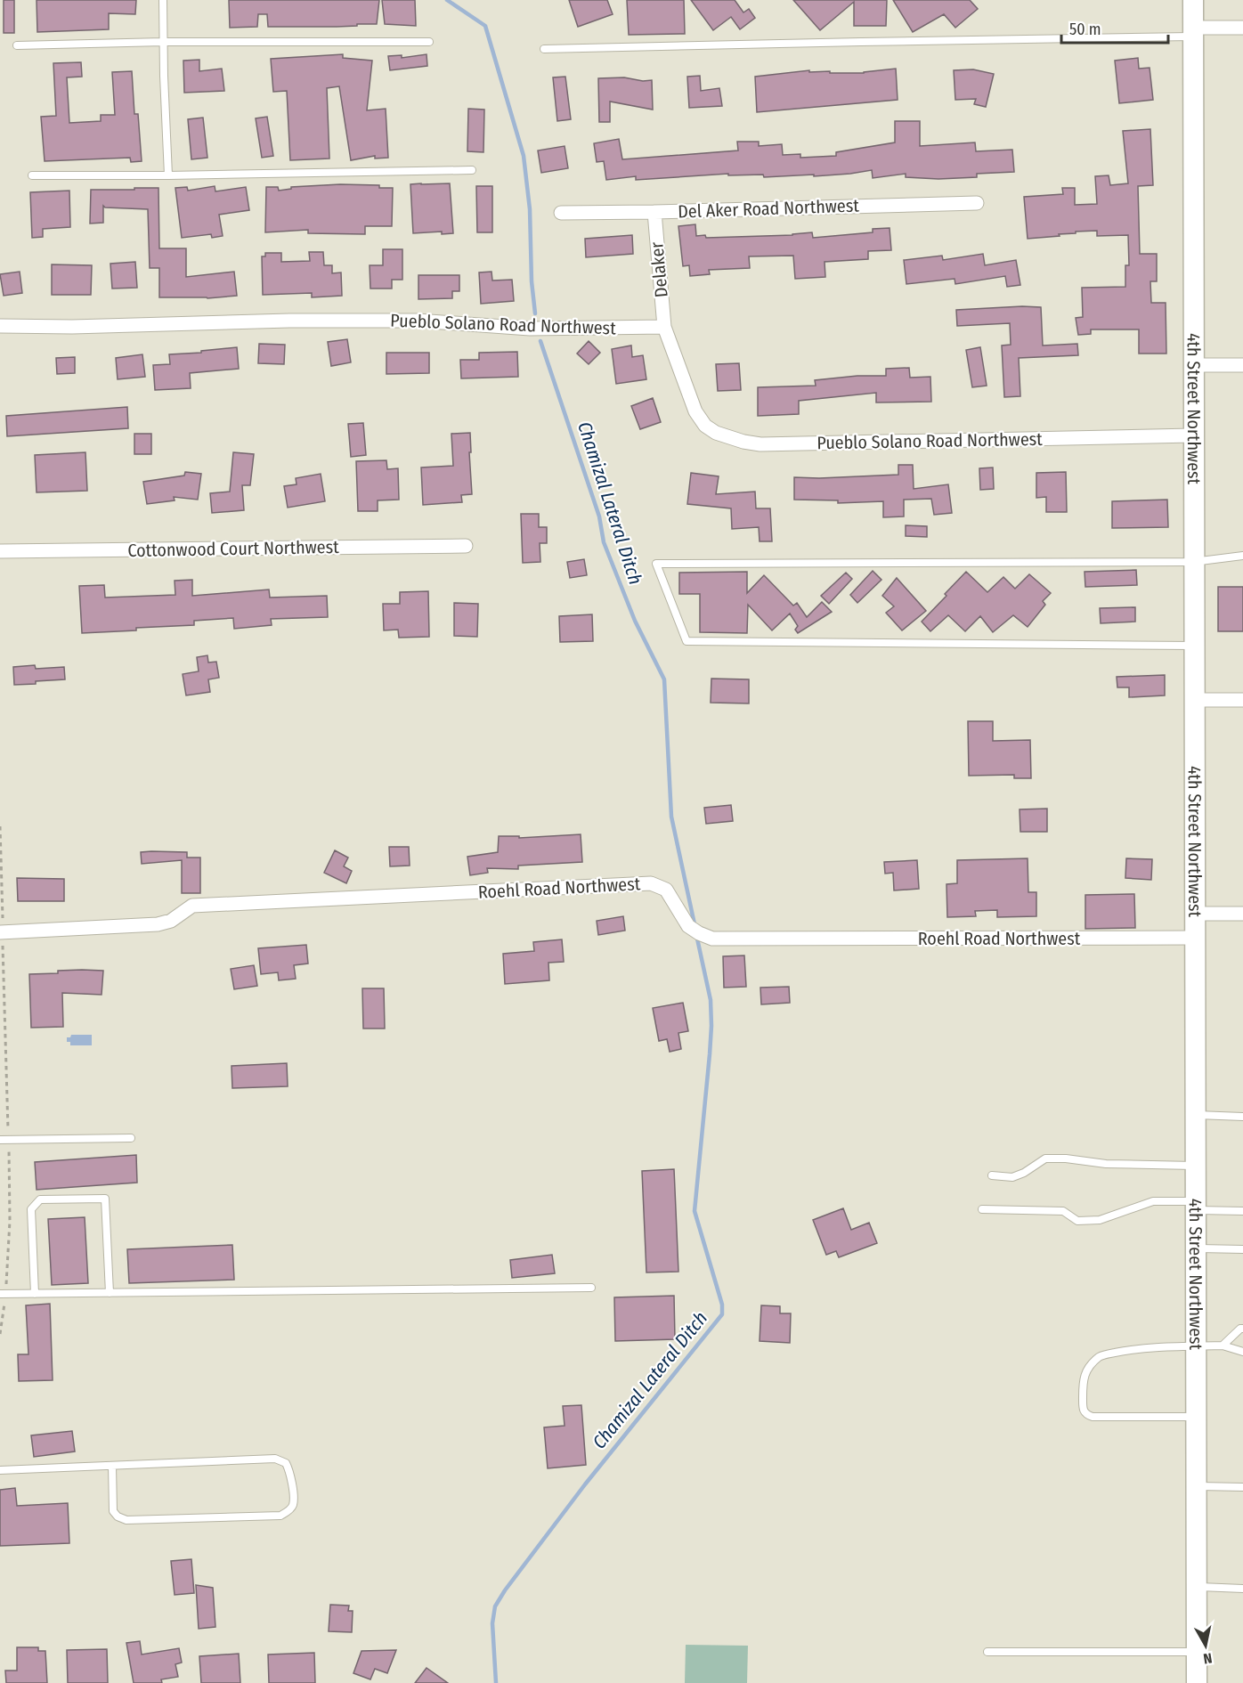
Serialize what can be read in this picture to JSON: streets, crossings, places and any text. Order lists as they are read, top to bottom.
{
  "streets": {
    "main road": ["4th Street Northwest"],
    "street": [
      "Del Aker Road Northwest",
      "Delaker",
      "Pueblo Solano Road Northwest",
      "Cottonwood Court Northwest",
      "Roehl Road Northwest"
    ]
  },
  "crossings": [
    ["Del Aker Road Northwest", "Delaker"],
    ["Delaker", "Pueblo Solano Road Northwest"],
    ["Pueblo Solano Road Northwest", "4th Street Northwest"],
    ["4th Street Northwest", "Roehl Road Northwest"]
  ],
  "water": ["Chamizal Lateral Ditch"],
  "scale_bar": "50 m",
  "north": "bottom"
}
